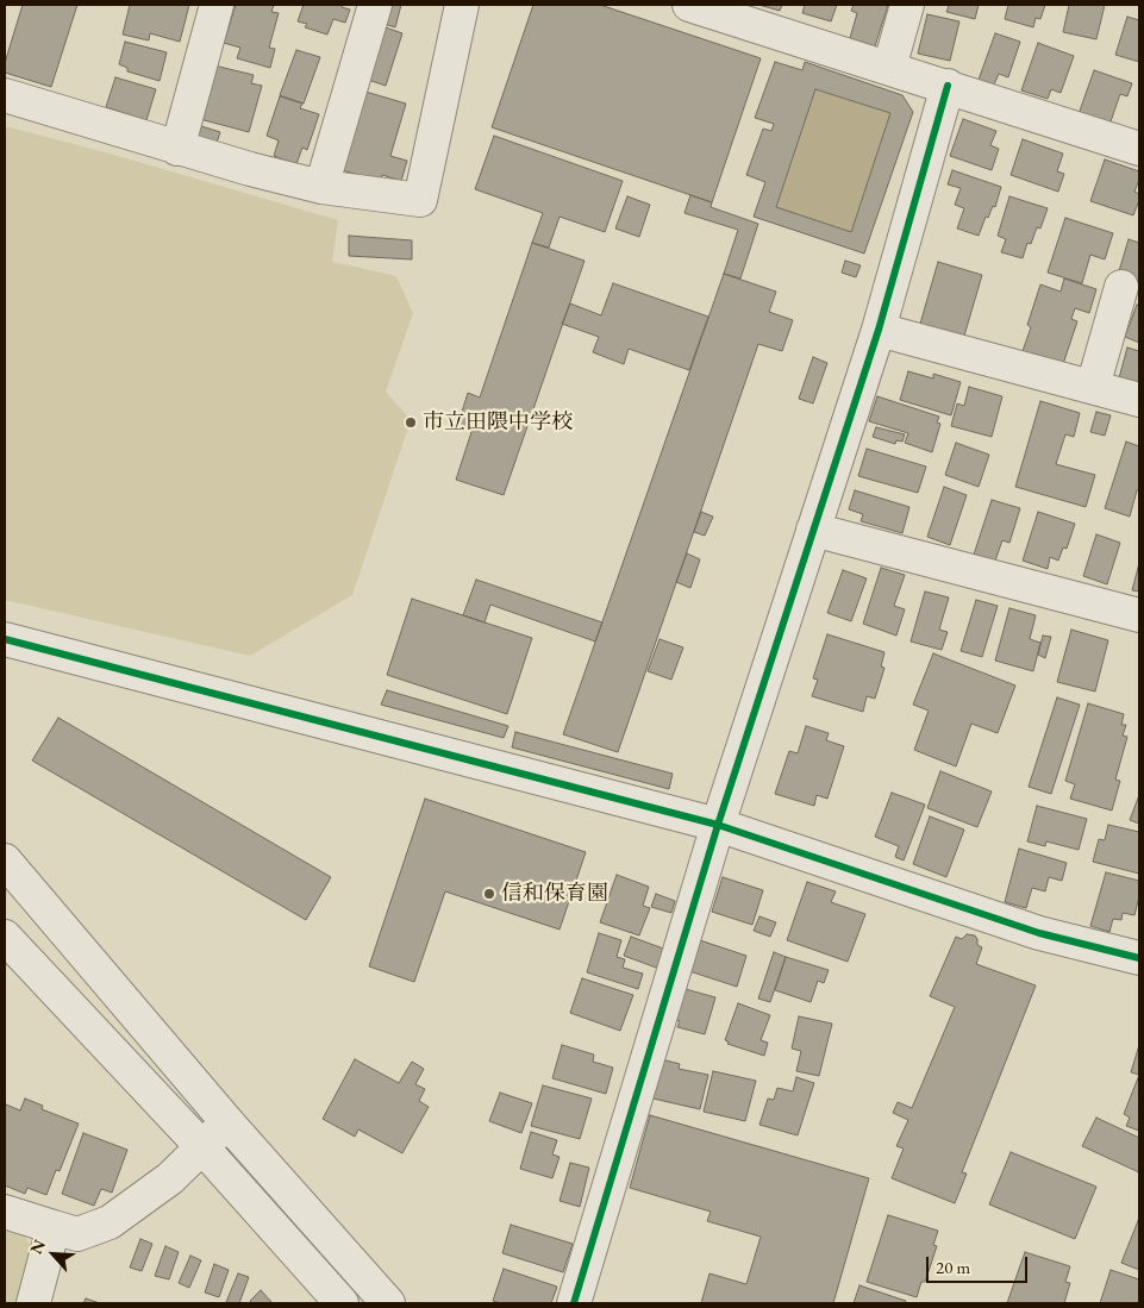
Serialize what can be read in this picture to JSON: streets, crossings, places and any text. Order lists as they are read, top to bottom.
{
  "places": ["市立田隈中学校", "信和保育園"],
  "scale_bar": "20 m",
  "north": "top left"
}
